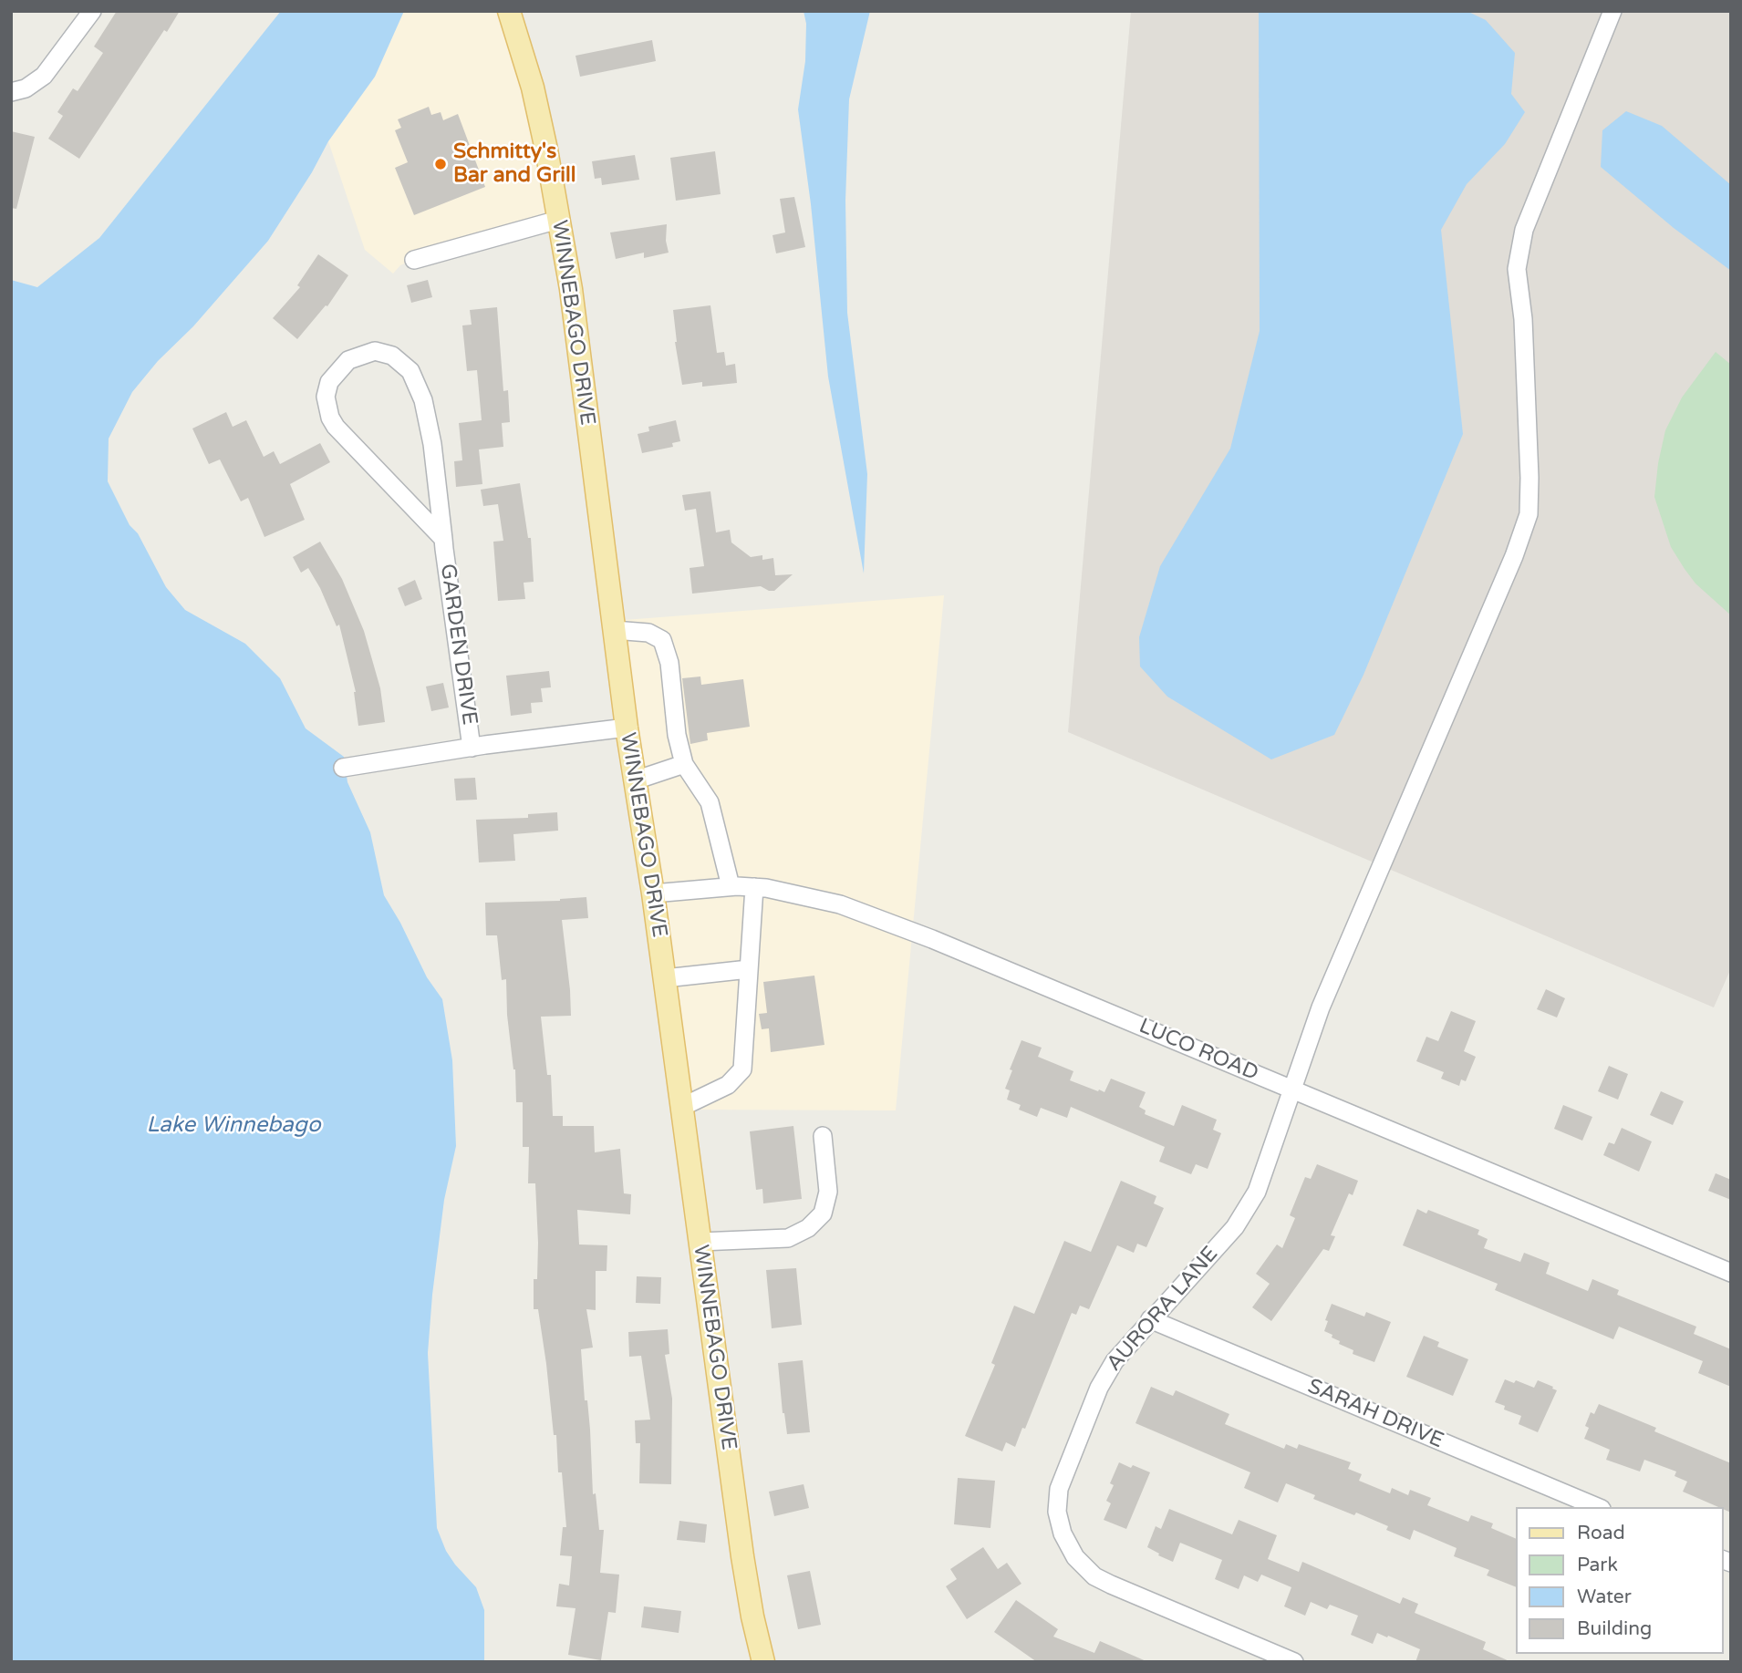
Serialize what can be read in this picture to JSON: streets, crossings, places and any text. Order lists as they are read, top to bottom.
{
  "streets": {
    "main road": ["WINNEBAGO DRIVE"],
    "street": [
      "GARDEN DRIVE",
      "LUCO ROAD",
      "AURORA LANE",
      "SARAH DRIVE"
    ]
  },
  "crossings": [
    ["WINNEBAGO DRIVE", "GARDEN DRIVE"],
    ["WINNEBAGO DRIVE", "LUCO ROAD"],
    ["LUCO ROAD", "AURORA LANE"],
    ["AURORA LANE", "SARAH DRIVE"]
  ],
  "water": ["Lake Winnebago"],
  "places": ["Schmitty's Bar and Grill"],
  "legend": [
    "Road",
    "Park",
    "Water",
    "Building"
  ]
}
